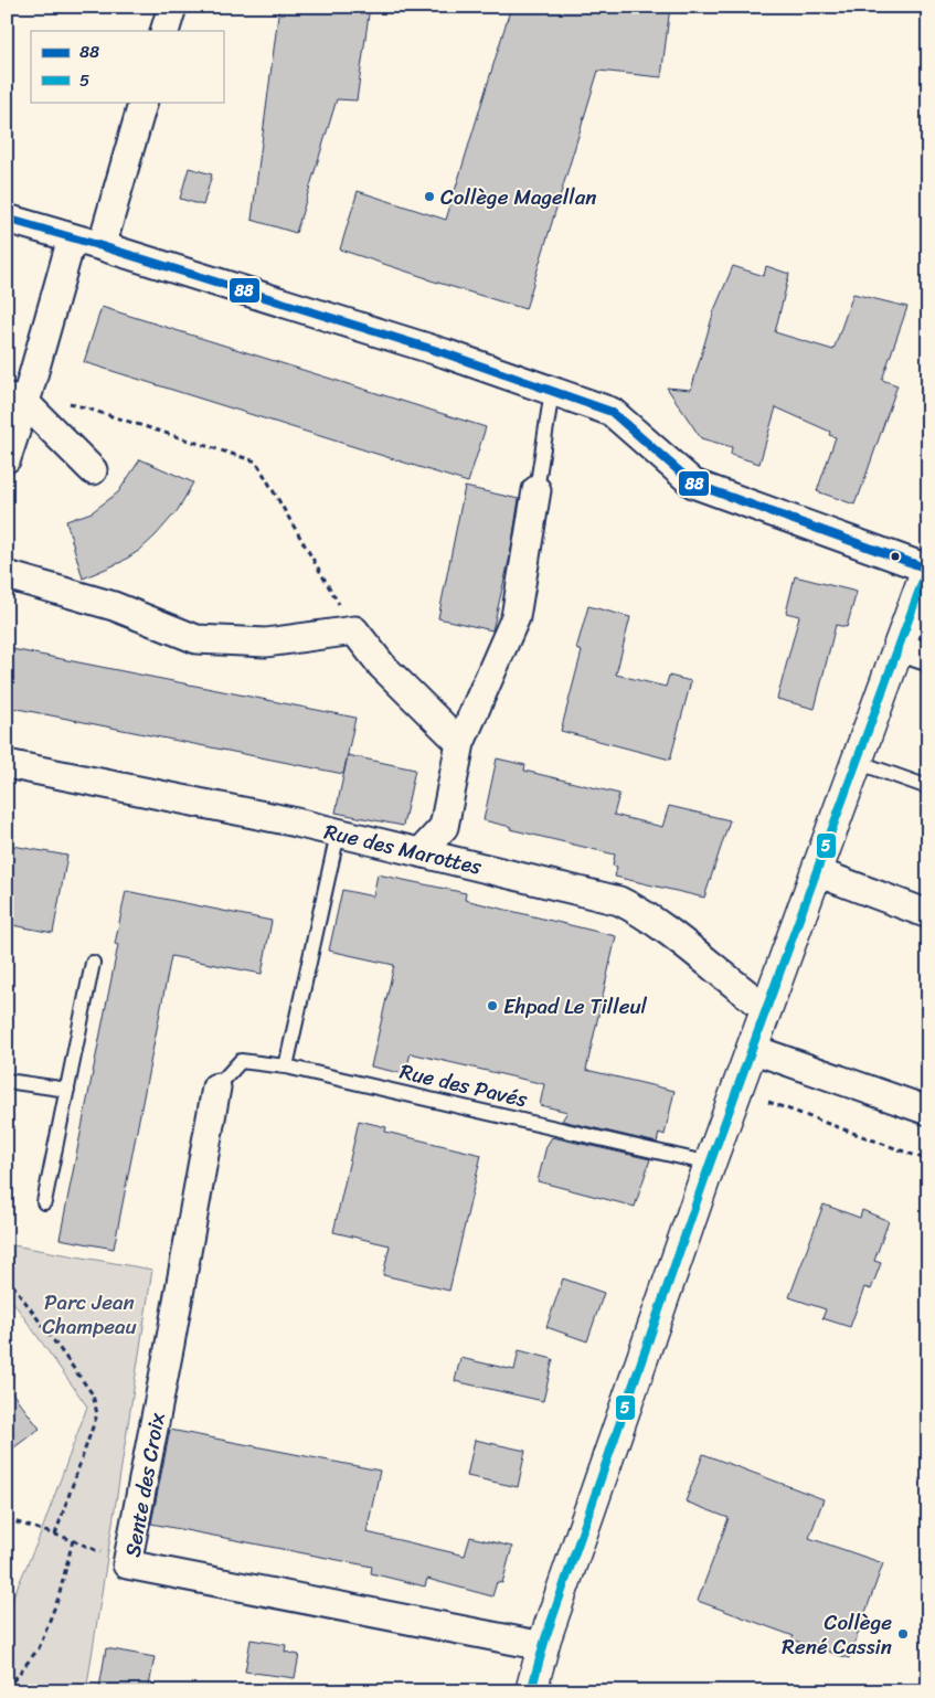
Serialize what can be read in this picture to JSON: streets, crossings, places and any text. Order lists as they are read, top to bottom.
{
  "streets": {
    "street": ["Rue des Marottes", "Sente des Croix"],
    "lane": ["Rue des Pavés"]
  },
  "crossings": [
    ["Rue des Pavés", "Sente des Croix"]
  ],
  "parks": ["Parc Jean Champeau"],
  "places": ["Collège Magellan", "Ehpad Le Tilleul", "Collège René Cassin"],
  "lines": ["transit line 88", "transit line 5"],
  "legend": ["88", "5"]
}
